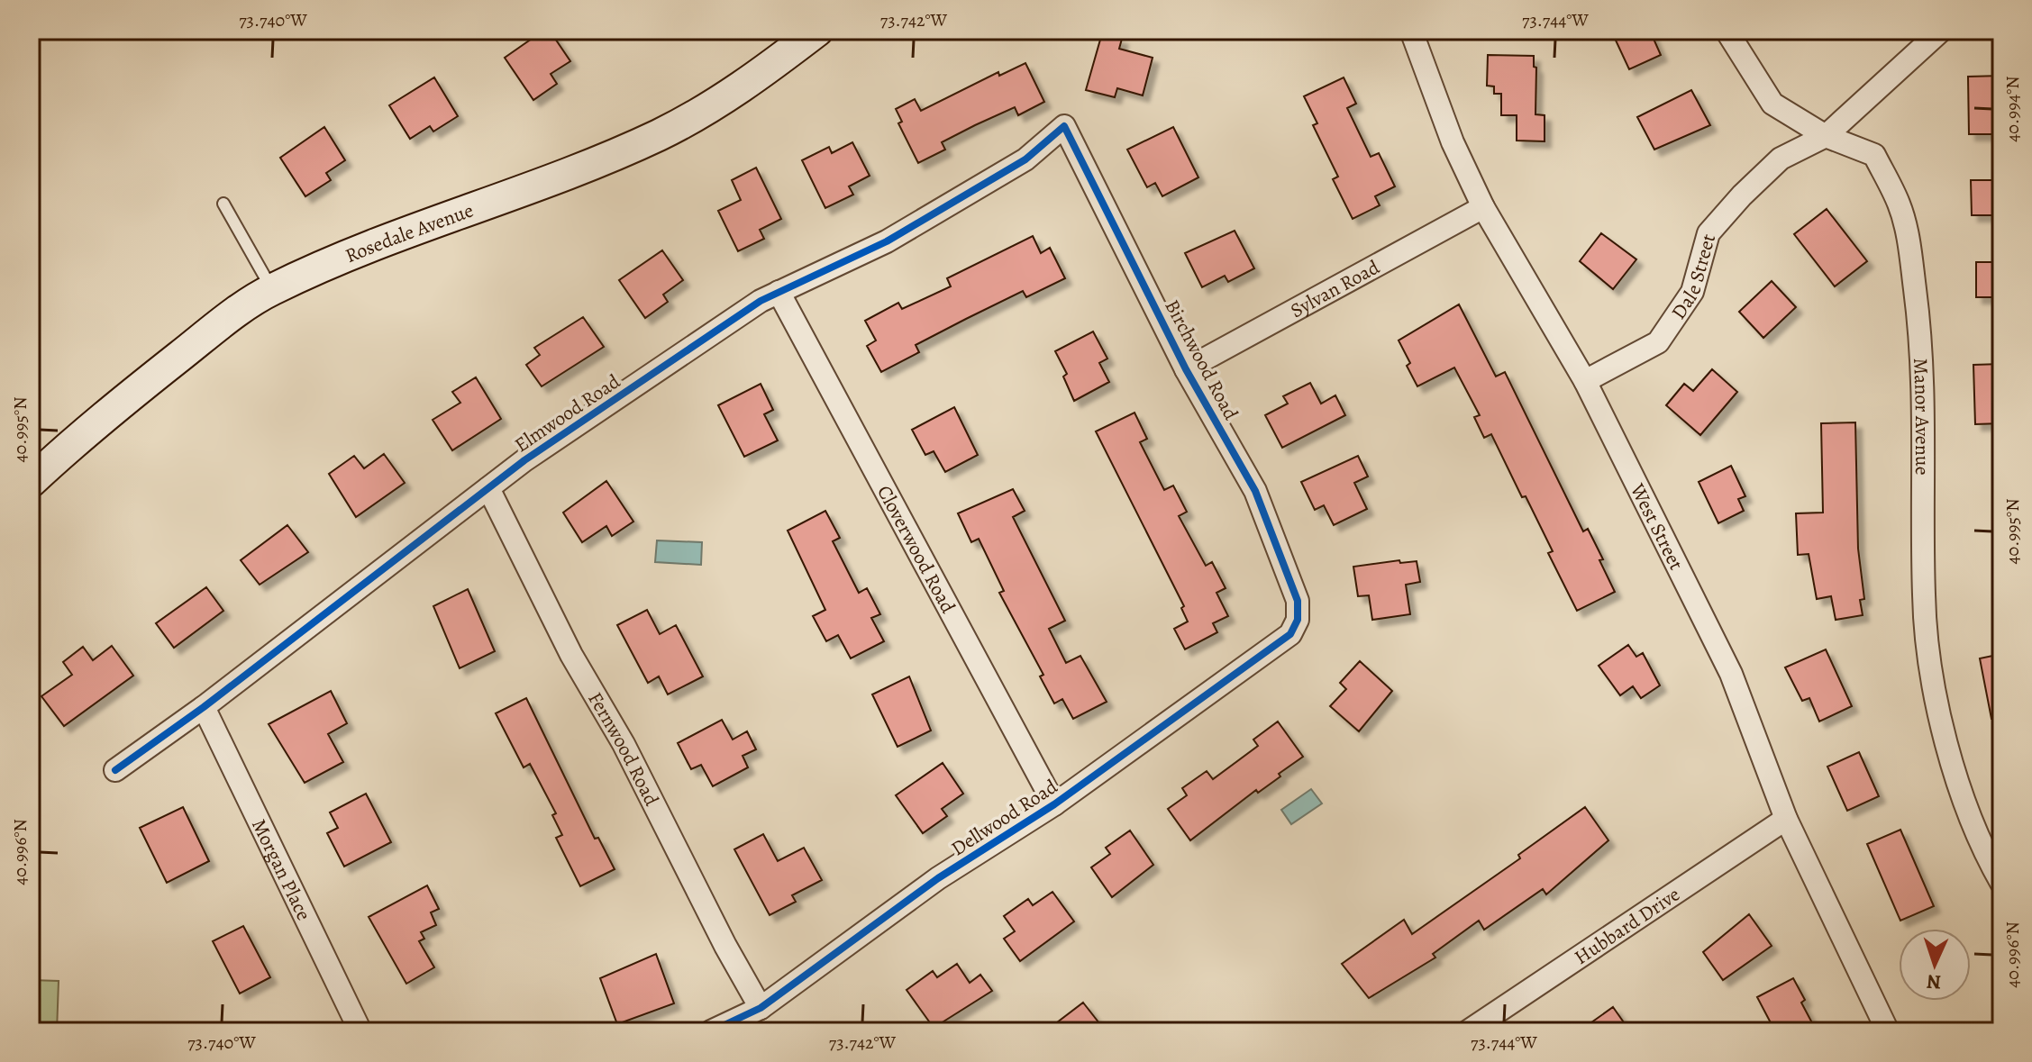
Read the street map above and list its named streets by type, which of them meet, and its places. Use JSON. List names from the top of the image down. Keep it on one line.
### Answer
{"streets":{"street":["Rosedale Avenue","Dale Street","Sylvan Road","Birchwood Road","Elmwood Road","Manor Avenue","West Street","Cloverwood Road","Fernwood Road","Dellwood Road","Morgan Place","Hubbard Drive"]},"crossings":[["Dale Street","Manor Avenue"],["Dale Street","West Street"],["Sylvan Road","Birchwood Road"],["Sylvan Road","West Street"],["Birchwood Road","Elmwood Road"],["Birchwood Road","Dellwood Road"],["Elmwood Road","Cloverwood Road"],["Elmwood Road","Fernwood Road"],["Elmwood Road","Morgan Place"],["West Street","Hubbard Drive"],["Cloverwood Road","Dellwood Road"],["Fernwood Road","Dellwood Road"]],"north":"bottom","coordinates":["73.740°W","73.742°W","73.744°W","40.994°N","40.995°N","40.996°N"]}
